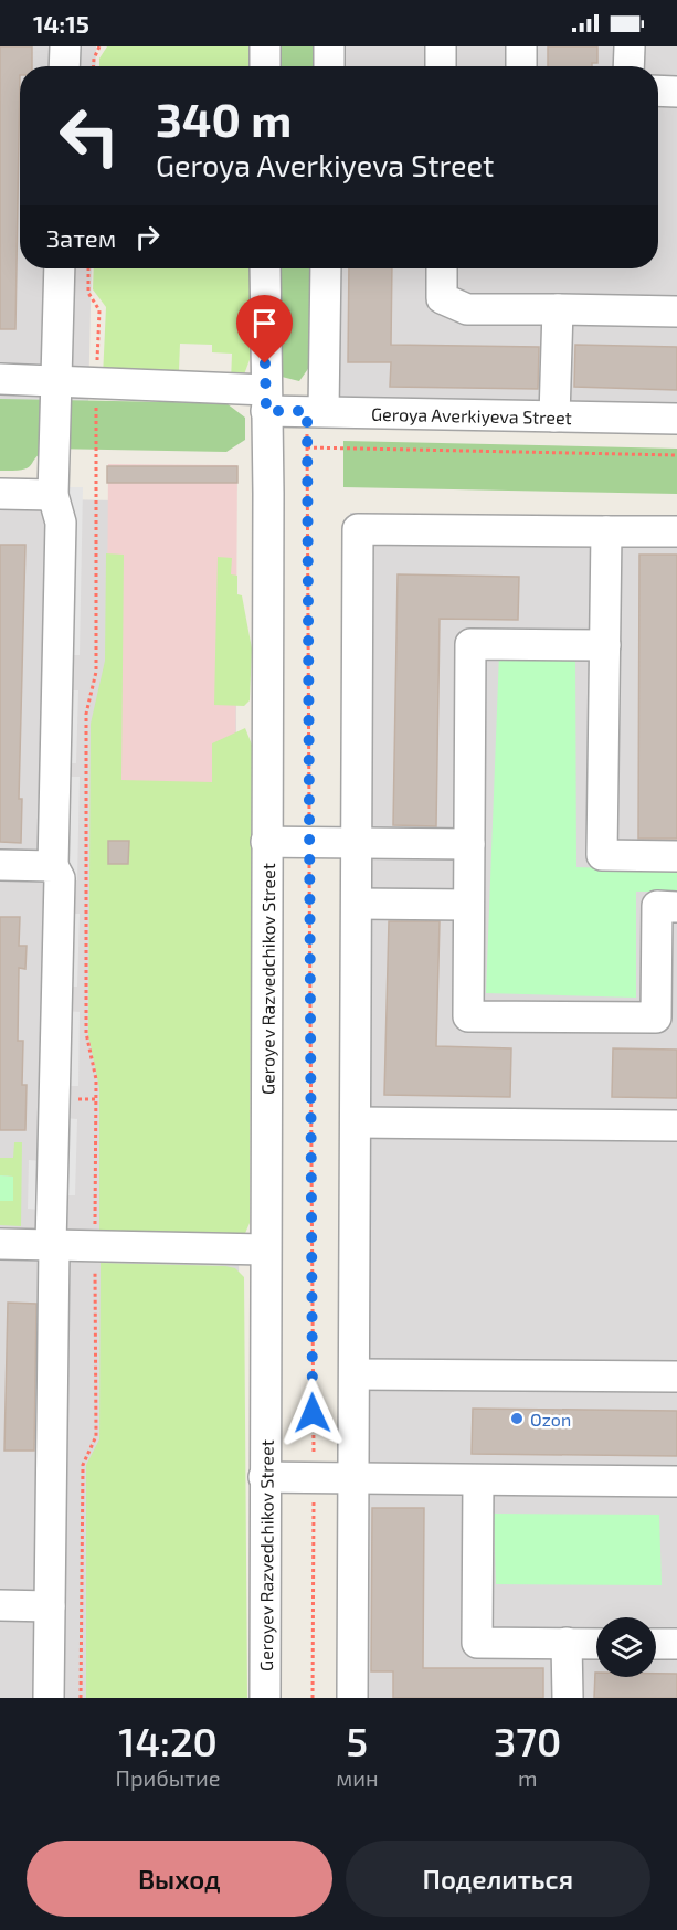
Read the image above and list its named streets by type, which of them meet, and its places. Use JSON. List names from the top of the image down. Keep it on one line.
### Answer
{"streets":{"street":["Geroya Averkiyeva Street","Geroyev Razvedchikov Street"]},"crossings":[["Geroya Averkiyeva Street","Geroyev Razvedchikov Street"]],"places":["Ozon"],"page":{"status":"14:15","turn":["340 m","Geroya Averkiyeva Street"],"then":"Затем","eta":["14:20","Прибытие","5","мин","370","m"],"buttons":["Выход","Поделиться"]}}
